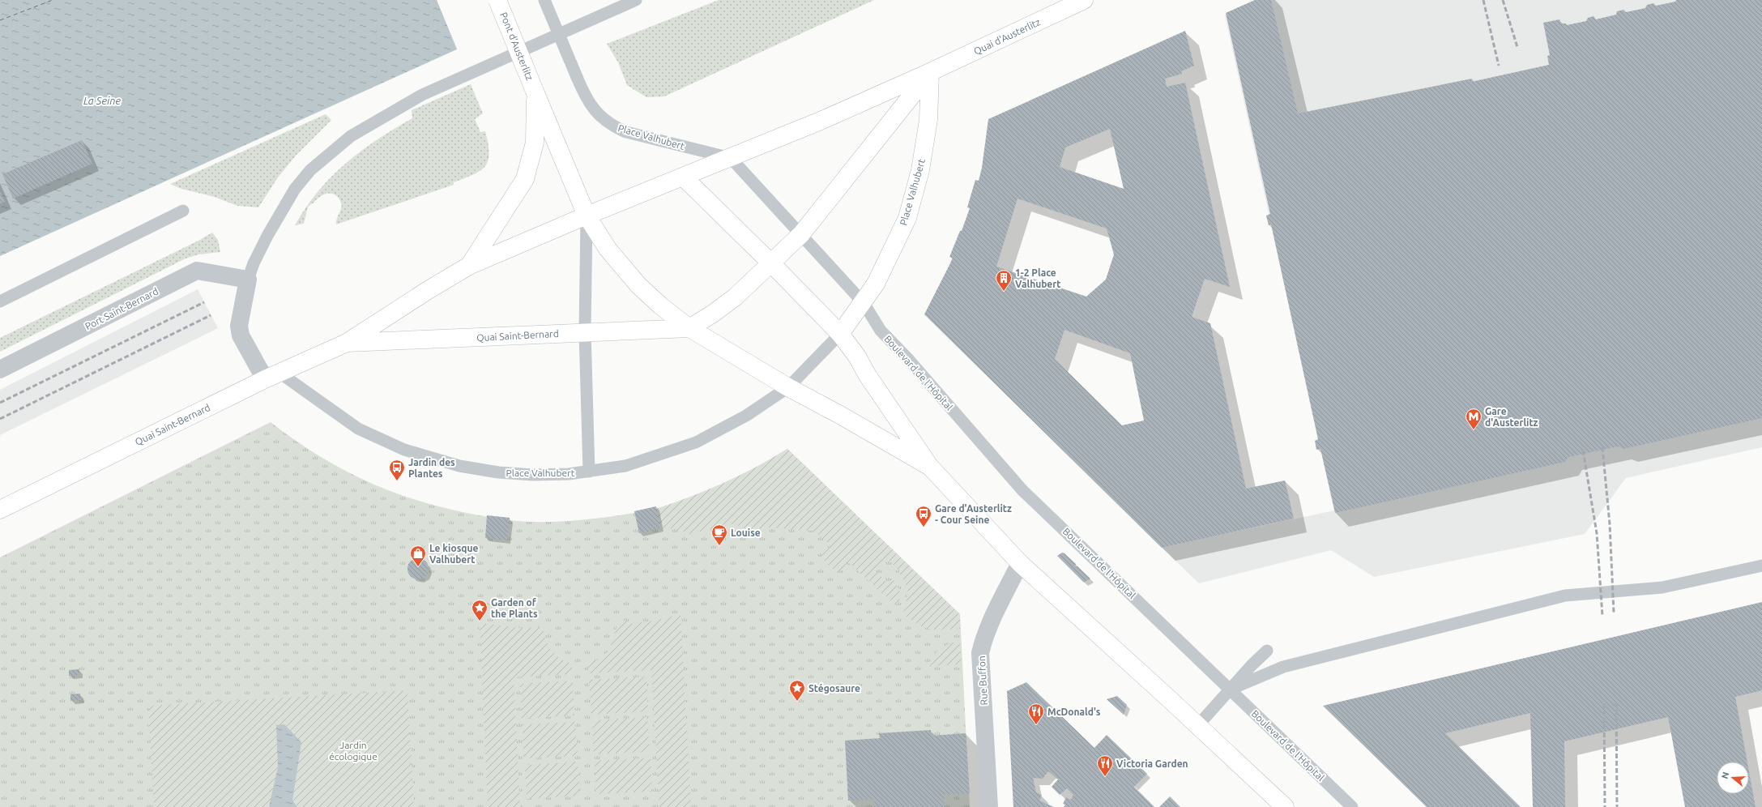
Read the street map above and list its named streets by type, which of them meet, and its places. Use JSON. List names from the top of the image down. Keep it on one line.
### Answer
{"streets":{"main road":["Quai d'Austerlitz","Pont d'Austerlitz","Place Valhubert","Quai Saint-Bernard"],"street":["Port Saint-Bernard","Rue Buffon"],"lane":["Boulevard de l'Hôpital"]},"crossings":[["Quai d'Austerlitz","Place Valhubert"],["Place Valhubert","Quai Saint-Bernard"],["Place Valhubert","Boulevard de l'Hôpital"]],"water":["La Seine"],"parks":["Jardin écologique"],"places":{"building":["1-2 Place Valhubert"],"metro station":["Gare d'Austerlitz"],"bus stop":["Jardin des Plantes","Gare d'Austerlitz - Cour Seine"],"cafe":["Louise"],"shop":["Le kiosque Valhubert"],"place":["Garden of the Plants","Stégosaure"],"restaurant":["McDonald's","Victoria Garden"]},"north":"left"}
